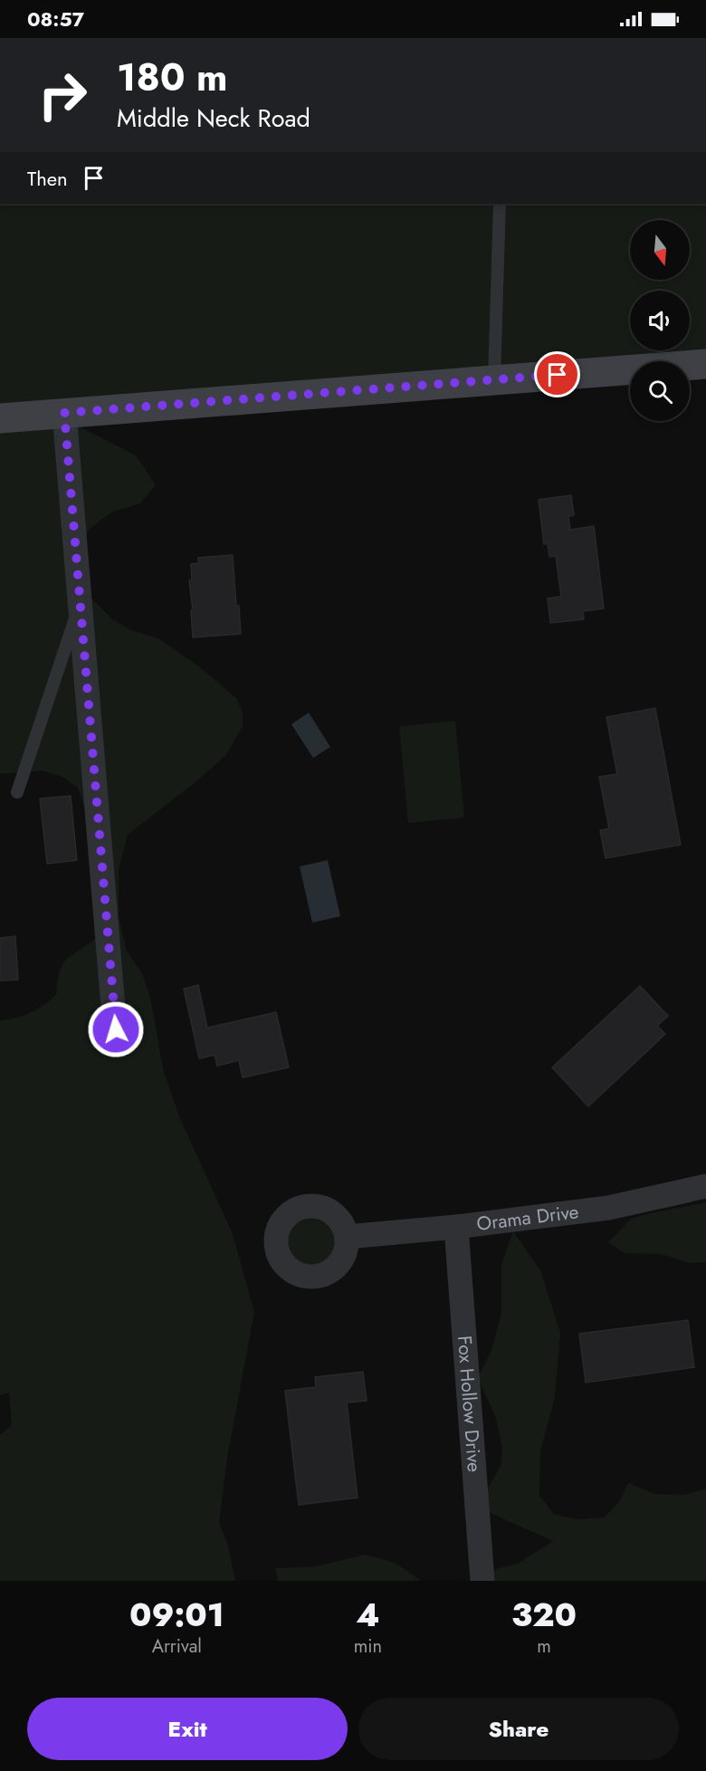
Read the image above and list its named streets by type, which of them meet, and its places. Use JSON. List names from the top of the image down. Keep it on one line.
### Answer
{"streets":{"street":["Orama Drive","Fox Hollow Drive"]},"crossings":[["Orama Drive","Fox Hollow Drive"]],"north":"bottom","page":{"status":"08:57","turn":["180 m","Middle Neck Road"],"then":"Then","eta":["09:01","Arrival","4","min","320","m"],"buttons":["Exit","Share"]}}
